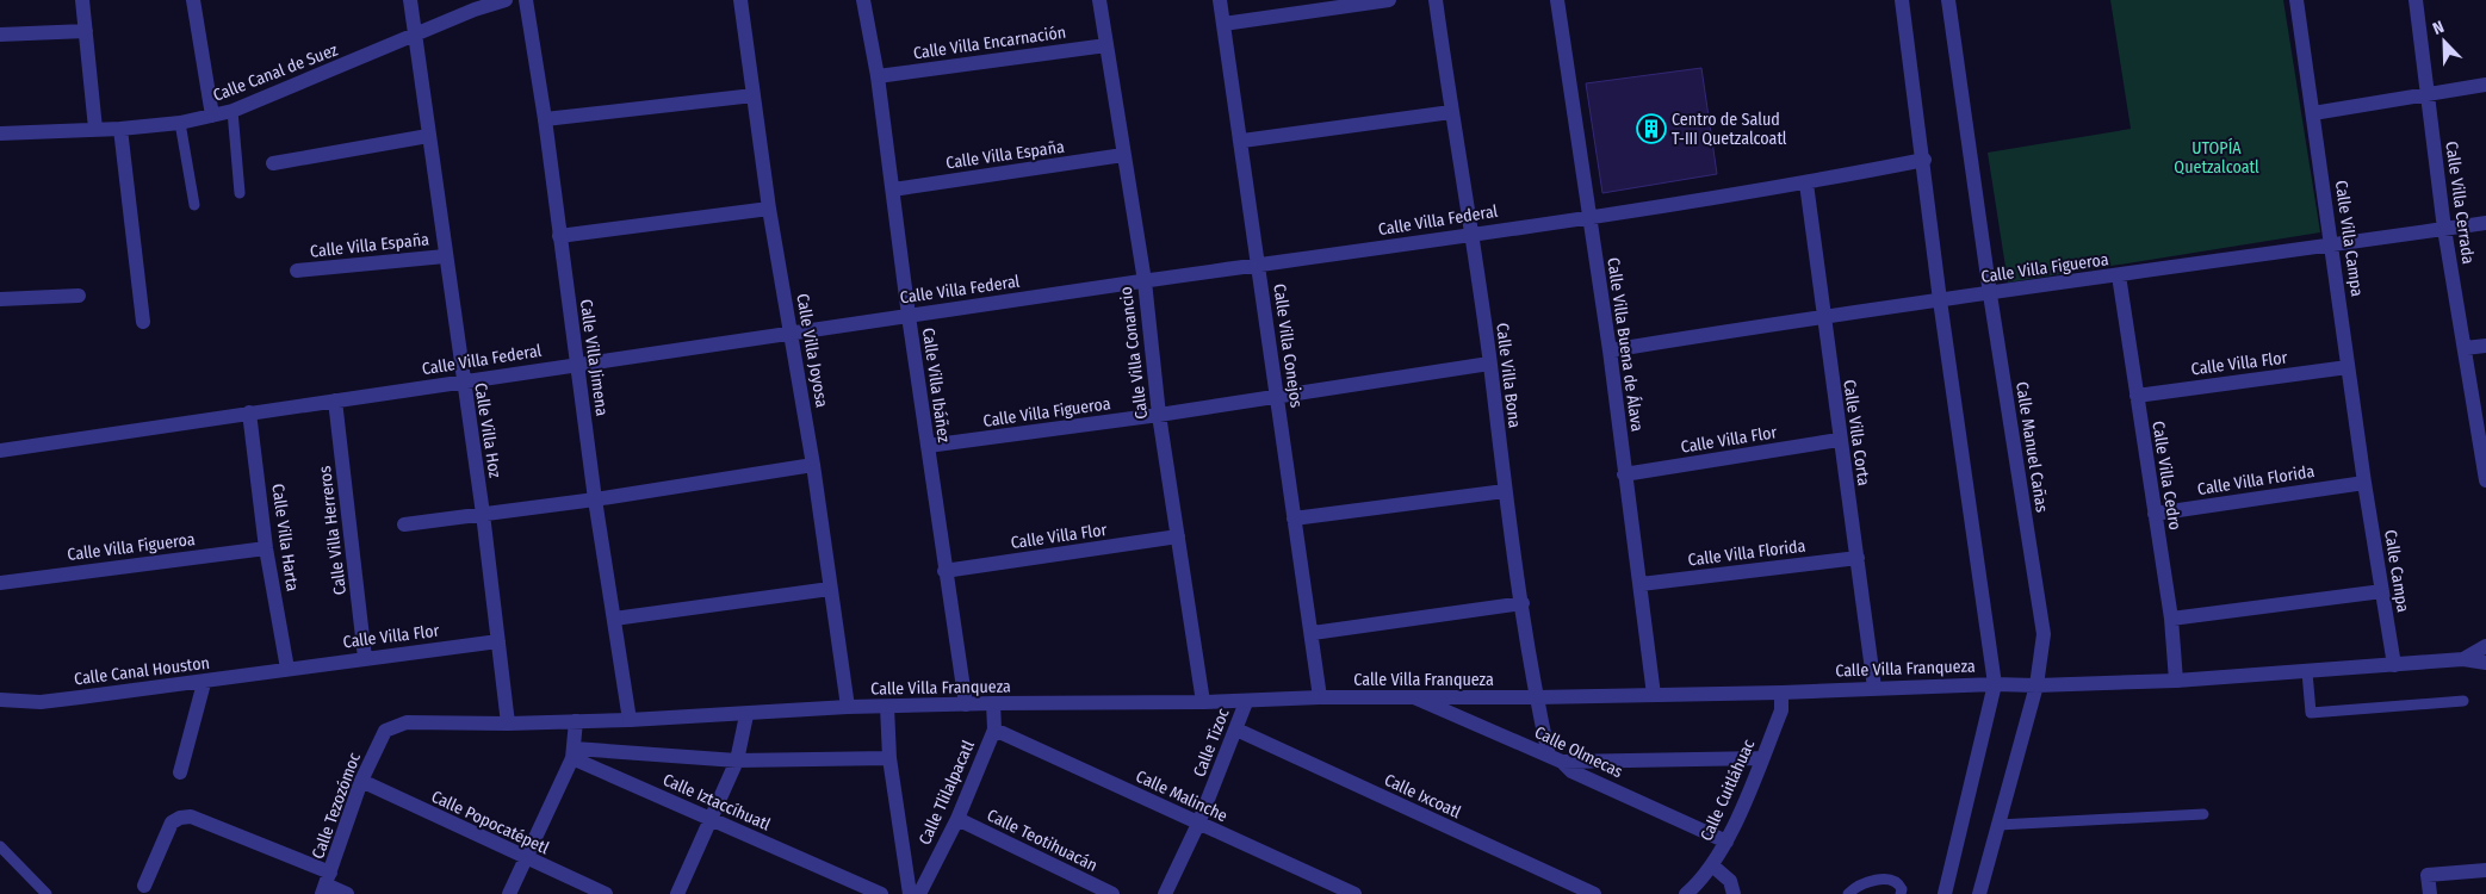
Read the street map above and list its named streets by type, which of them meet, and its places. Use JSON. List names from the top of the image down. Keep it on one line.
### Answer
{"streets":{"street":["Calle Villa Encarnación","Calle Canal de Suez","Calle Villa España","Calle Villa Cerrada","Calle Villa Federal","Calle Villa Campa","Calle Villa Figueroa","Calle Villa Buena de Álava","Calle Villa Conejos","Calle Villa Joyosa","Calle Villa Conancio","Calle Villa Jimena","Calle Villa Flor","Calle Villa Bona","Calle Villa Ibáñez","Calle Villa Hoz","Calle Villa Corta","Calle Manuel Cañas","Calle Villa Cedro","Calle Villa Florida","Calle Villa Herreros","Calle Villa Harta","Calle Campa","Calle Villa Franqueza","Calle Canal Houston","Calle Tizoc","Calle Olmecas","Calle Cuitláhuac","Calle Tlilalpacatl","Calle Malinche","Calle Ixcoatl","Calle Iztaccíhuatl","Calle Tezozómoc","Calle Popocatépetl","Calle Teotihuacán"]},"crossings":[["Calle Villa Encarnación","Calle Villa Conancio"],["Calle Villa Encarnación","Calle Villa Ibáñez"],["Calle Canal de Suez","Calle Villa Hoz"],["Calle Villa España","Calle Villa Conancio"],["Calle Villa España","Calle Villa Ibáñez"],["Calle Villa España","Calle Villa Hoz"],["Calle Villa Cerrada","Calle Villa Figueroa"],["Calle Villa Federal","Calle Villa Buena de Álava"],["Calle Villa Federal","Calle Villa Conejos"],["Calle Villa Federal","Calle Villa Joyosa"],["Calle Villa Federal","Calle Villa Conancio"],["Calle Villa Federal","Calle Villa Jimena"],["Calle Villa Federal","Calle Villa Bona"],["Calle Villa Federal","Calle Villa Ibáñez"],["Calle Villa Federal","Calle Villa Hoz"],["Calle Villa Federal","Calle Villa Corta"],["Calle Villa Federal","Calle Villa Herreros"],["Calle Villa Federal","Calle Villa Harta"],["Calle Villa Campa","Calle Villa Figueroa"],["Calle Villa Campa","Calle Villa Flor"],["Calle Villa Campa","Calle Villa Florida"],["Calle Villa Campa","Calle Campa"],["Calle Villa Figueroa","Calle Villa Buena de Álava"],["Calle Villa Figueroa","Calle Villa Conejos"],["Calle Villa Figueroa","Calle Villa Conancio"],["Calle Villa Figueroa","Calle Villa Bona"],["Calle Villa Figueroa","Calle Villa Ibáñez"],["Calle Villa Figueroa","Calle Villa Corta"],["Calle Villa Figueroa","Calle Manuel Cañas"],["Calle Villa Figueroa","Calle Villa Cedro"],["Calle Villa Figueroa","Calle Villa Harta"],["Calle Villa Buena de Álava","Calle Villa Flor"],["Calle Villa Buena de Álava","Calle Villa Florida"],["Calle Villa Buena de Álava","Calle Villa Franqueza"],["Calle Villa Conejos","Calle Villa Franqueza"],["Calle Villa Joyosa","Calle Villa Franqueza"],["Calle Villa Conancio","Calle Villa Flor"],["Calle Villa Conancio","Calle Villa Franqueza"],["Calle Villa Jimena","Calle Villa Franqueza"],["Calle Villa Flor","Calle Villa Ibáñez"],["Calle Villa Flor","Calle Villa Hoz"],["Calle Villa Flor","Calle Villa Corta"],["Calle Villa Flor","Calle Villa Cedro"],["Calle Villa Flor","Calle Villa Herreros"],["Calle Villa Flor","Calle Villa Harta"],["Calle Villa Flor","Calle Canal Houston"],["Calle Villa Bona","Calle Villa Franqueza"],["Calle Villa Bona","Calle Olmecas"],["Calle Villa Ibáñez","Calle Villa Franqueza"],["Calle Villa Hoz","Calle Villa Franqueza"],["Calle Villa Corta","Calle Villa Florida"],["Calle Villa Corta","Calle Villa Franqueza"],["Calle Manuel Cañas","Calle Villa Franqueza"],["Calle Villa Cedro","Calle Villa Florida"],["Calle Villa Cedro","Calle Villa Franqueza"],["Calle Villa Florida","Calle Campa"],["Calle Villa Harta","Calle Canal Houston"],["Calle Campa","Calle Villa Franqueza"],["Calle Villa Franqueza","Calle Tizoc"],["Calle Villa Franqueza","Calle Olmecas"],["Calle Villa Franqueza","Calle Cuitláhuac"],["Calle Villa Franqueza","Calle Tlilalpacatl"],["Calle Villa Franqueza","Calle Tezozómoc"],["Calle Tizoc","Calle Malinche"],["Calle Tizoc","Calle Ixcoatl"],["Calle Olmecas","Calle Cuitláhuac"],["Calle Tlilalpacatl","Calle Malinche"],["Calle Tlilalpacatl","Calle Teotihuacán"],["Calle Tezozómoc","Calle Popocatépetl"]],"parks":["UTOPÍA Quetzalcoatl"],"places":{"building":["Centro de Salud T-III Quetzalcoatl"]},"north":"top left"}
